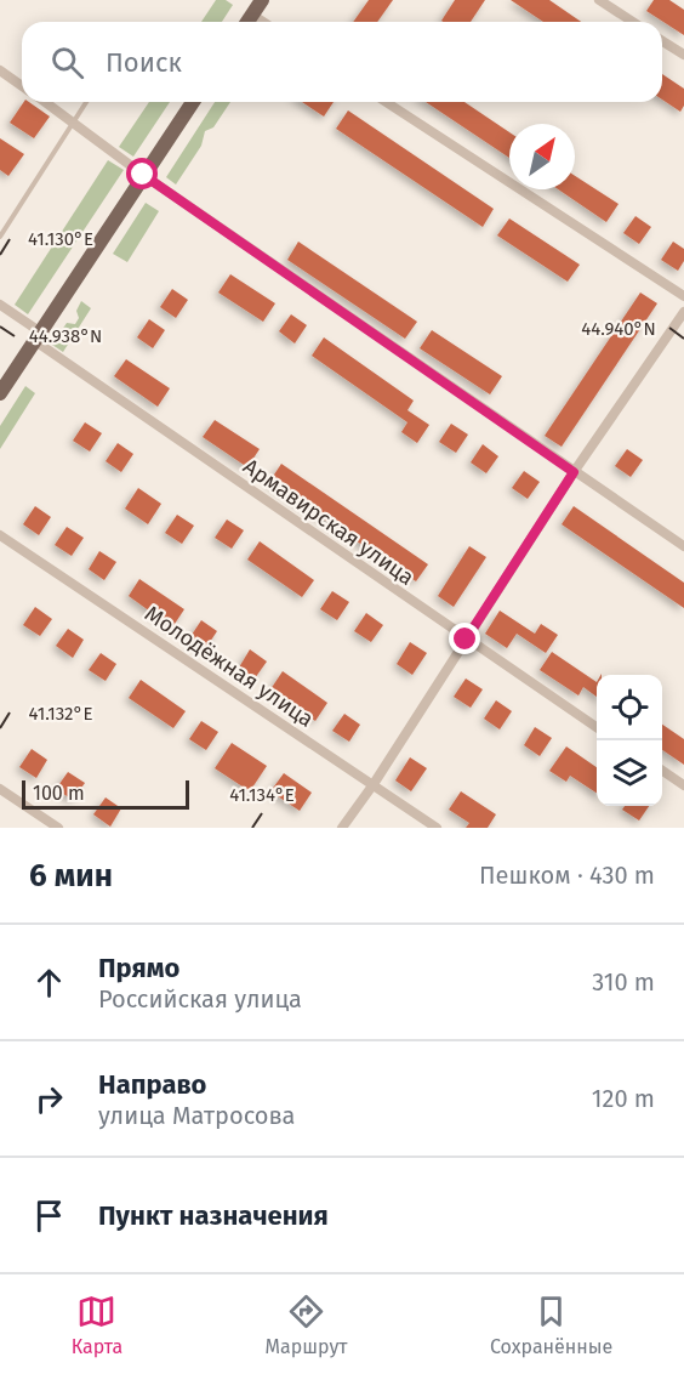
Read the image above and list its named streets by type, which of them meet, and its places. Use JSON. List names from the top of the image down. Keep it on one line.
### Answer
{"streets":{"street":["Армавирская улица","Молодёжная улица"]},"scale_bar":"100 m","north":"top right","page":{"search":"Поиск","scale":"100 m","heading":["6 мин","Пешком · 430 m"],"list":[["Прямо","Российская улица","310 m"],["Направо","улица Матросова","120 m"],"Пункт назначения"],"nav":["Карта","Маршрут","Сохранённые"]},"coordinates":["41.130°E","44.940°N","44.938°N","41.132°E","41.134°E"]}
